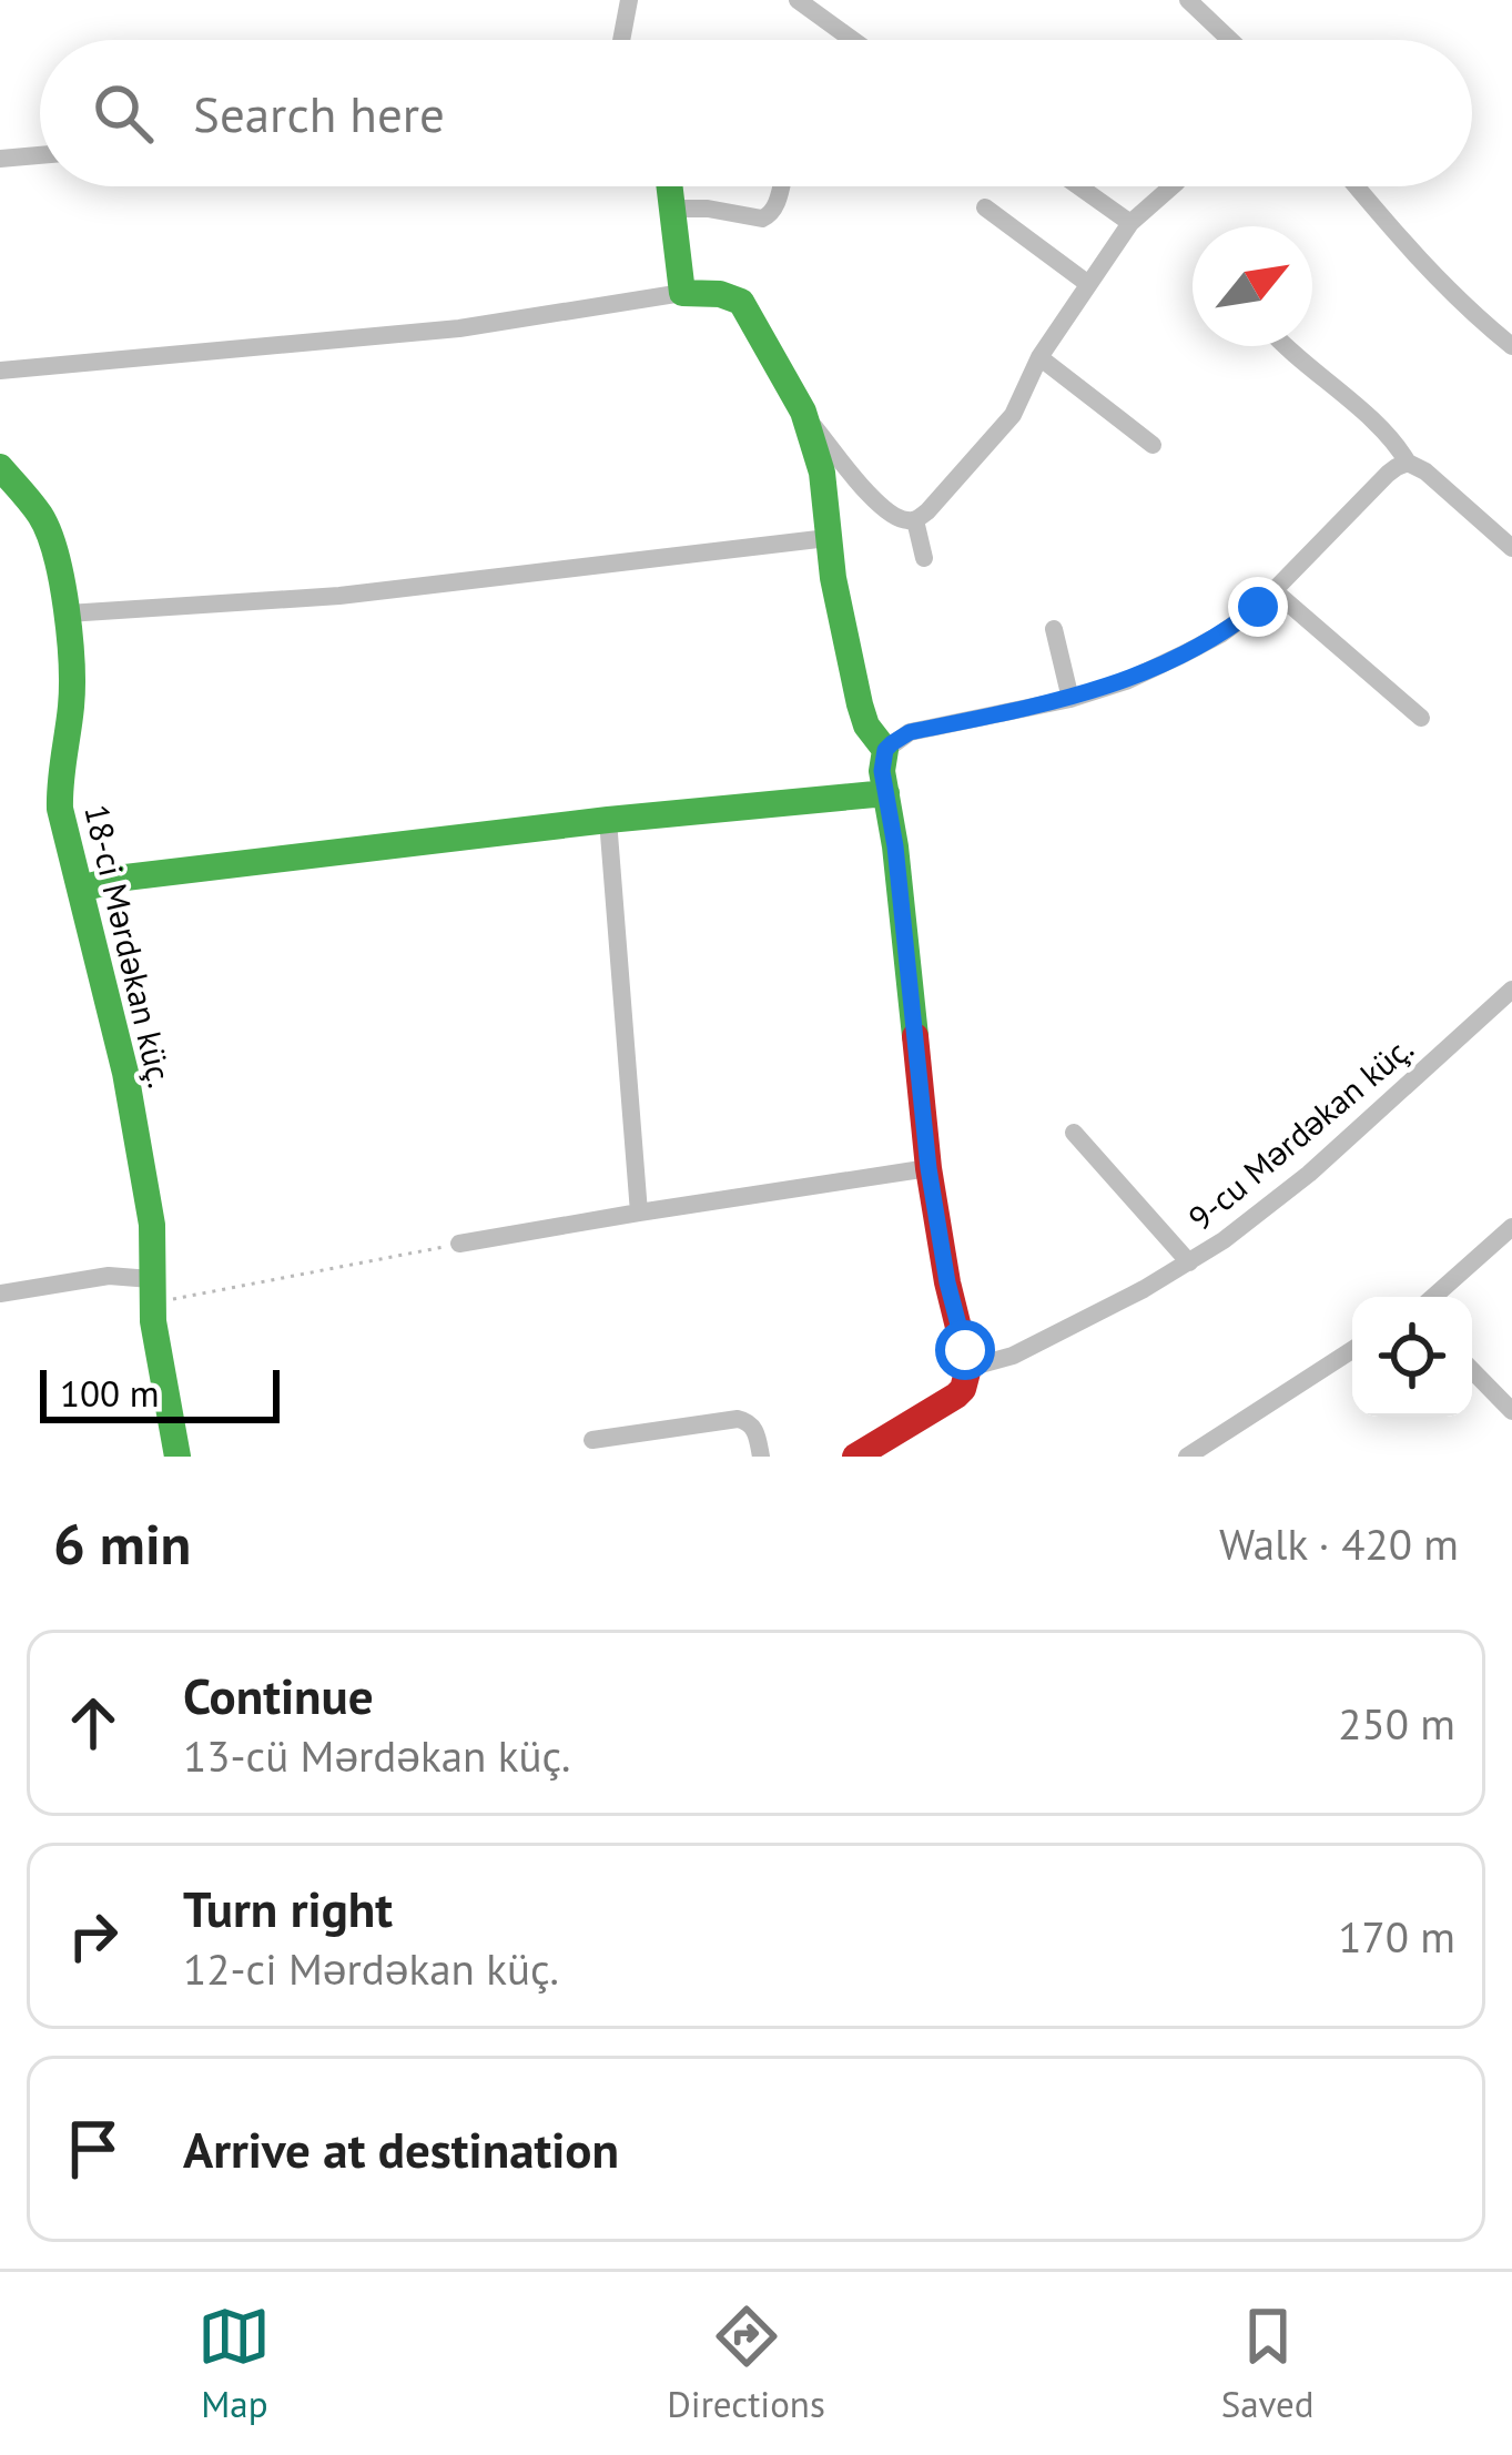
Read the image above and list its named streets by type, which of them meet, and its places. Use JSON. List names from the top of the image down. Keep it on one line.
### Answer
{"streets":{"street":["18-ci Mərdəkan küç.","9-cu Mərdəkan küç."]},"scale_bar":"100 m","north":"top right","page":{"search":"Search here","scale":"100 m","heading":["6 min","Walk · 420 m"],"list":[["Continue","13-cü Mərdəkan küç.","250 m"],["Turn right","12-ci Mərdəkan küç.","170 m"],"Arrive at destination"],"nav":["Map","Directions","Saved"]}}
